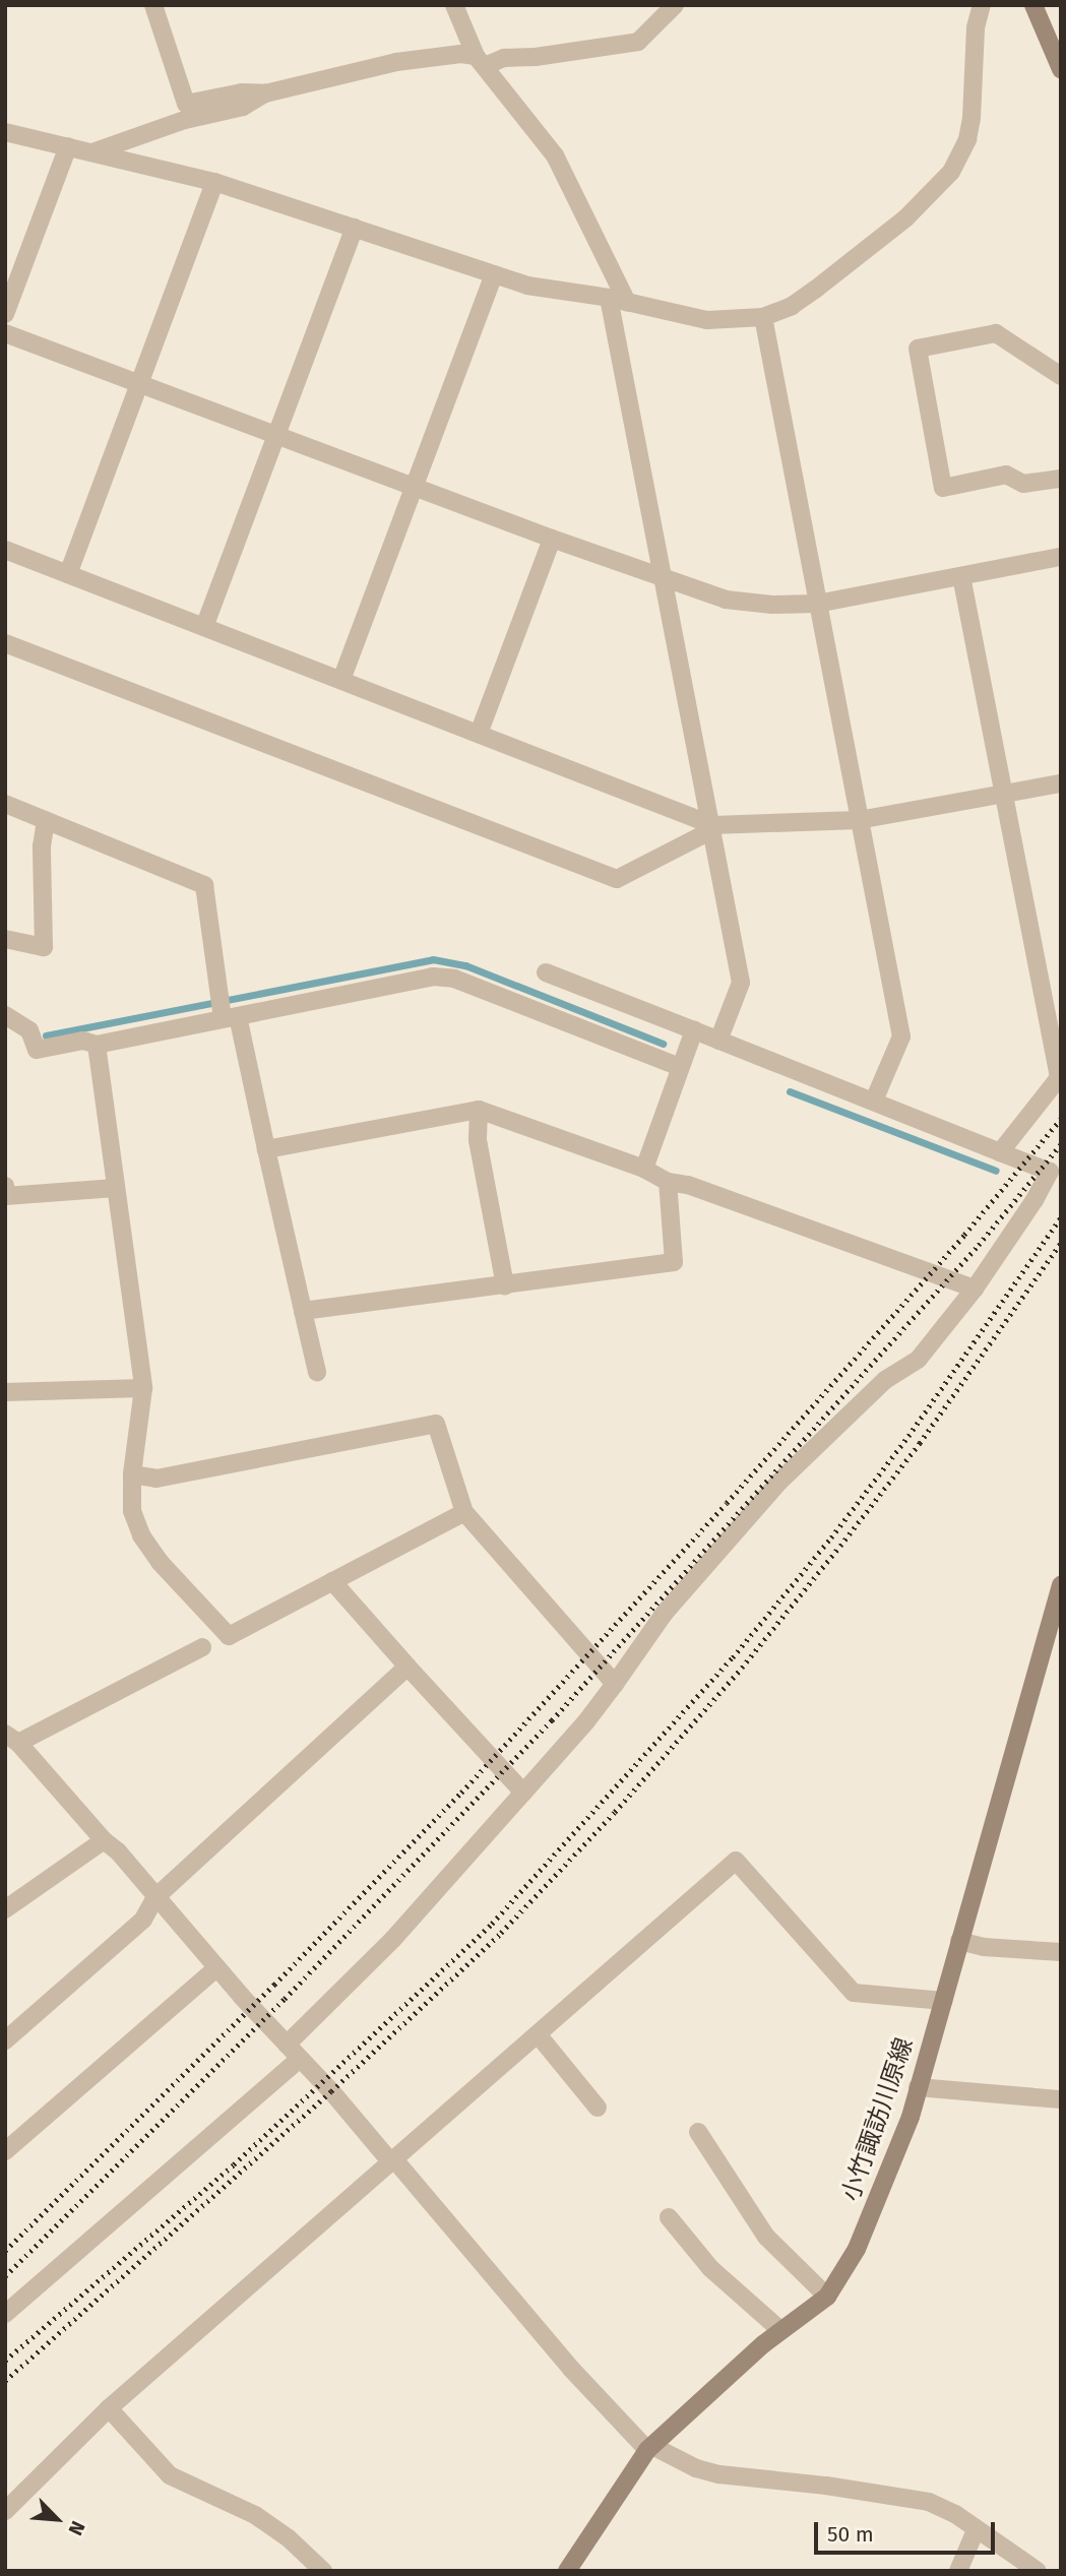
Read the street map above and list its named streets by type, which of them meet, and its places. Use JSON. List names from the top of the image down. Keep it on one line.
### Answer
{"streets":{"main road":["小竹諏訪川原線"]},"scale_bar":"50 m","north":"bottom right"}
